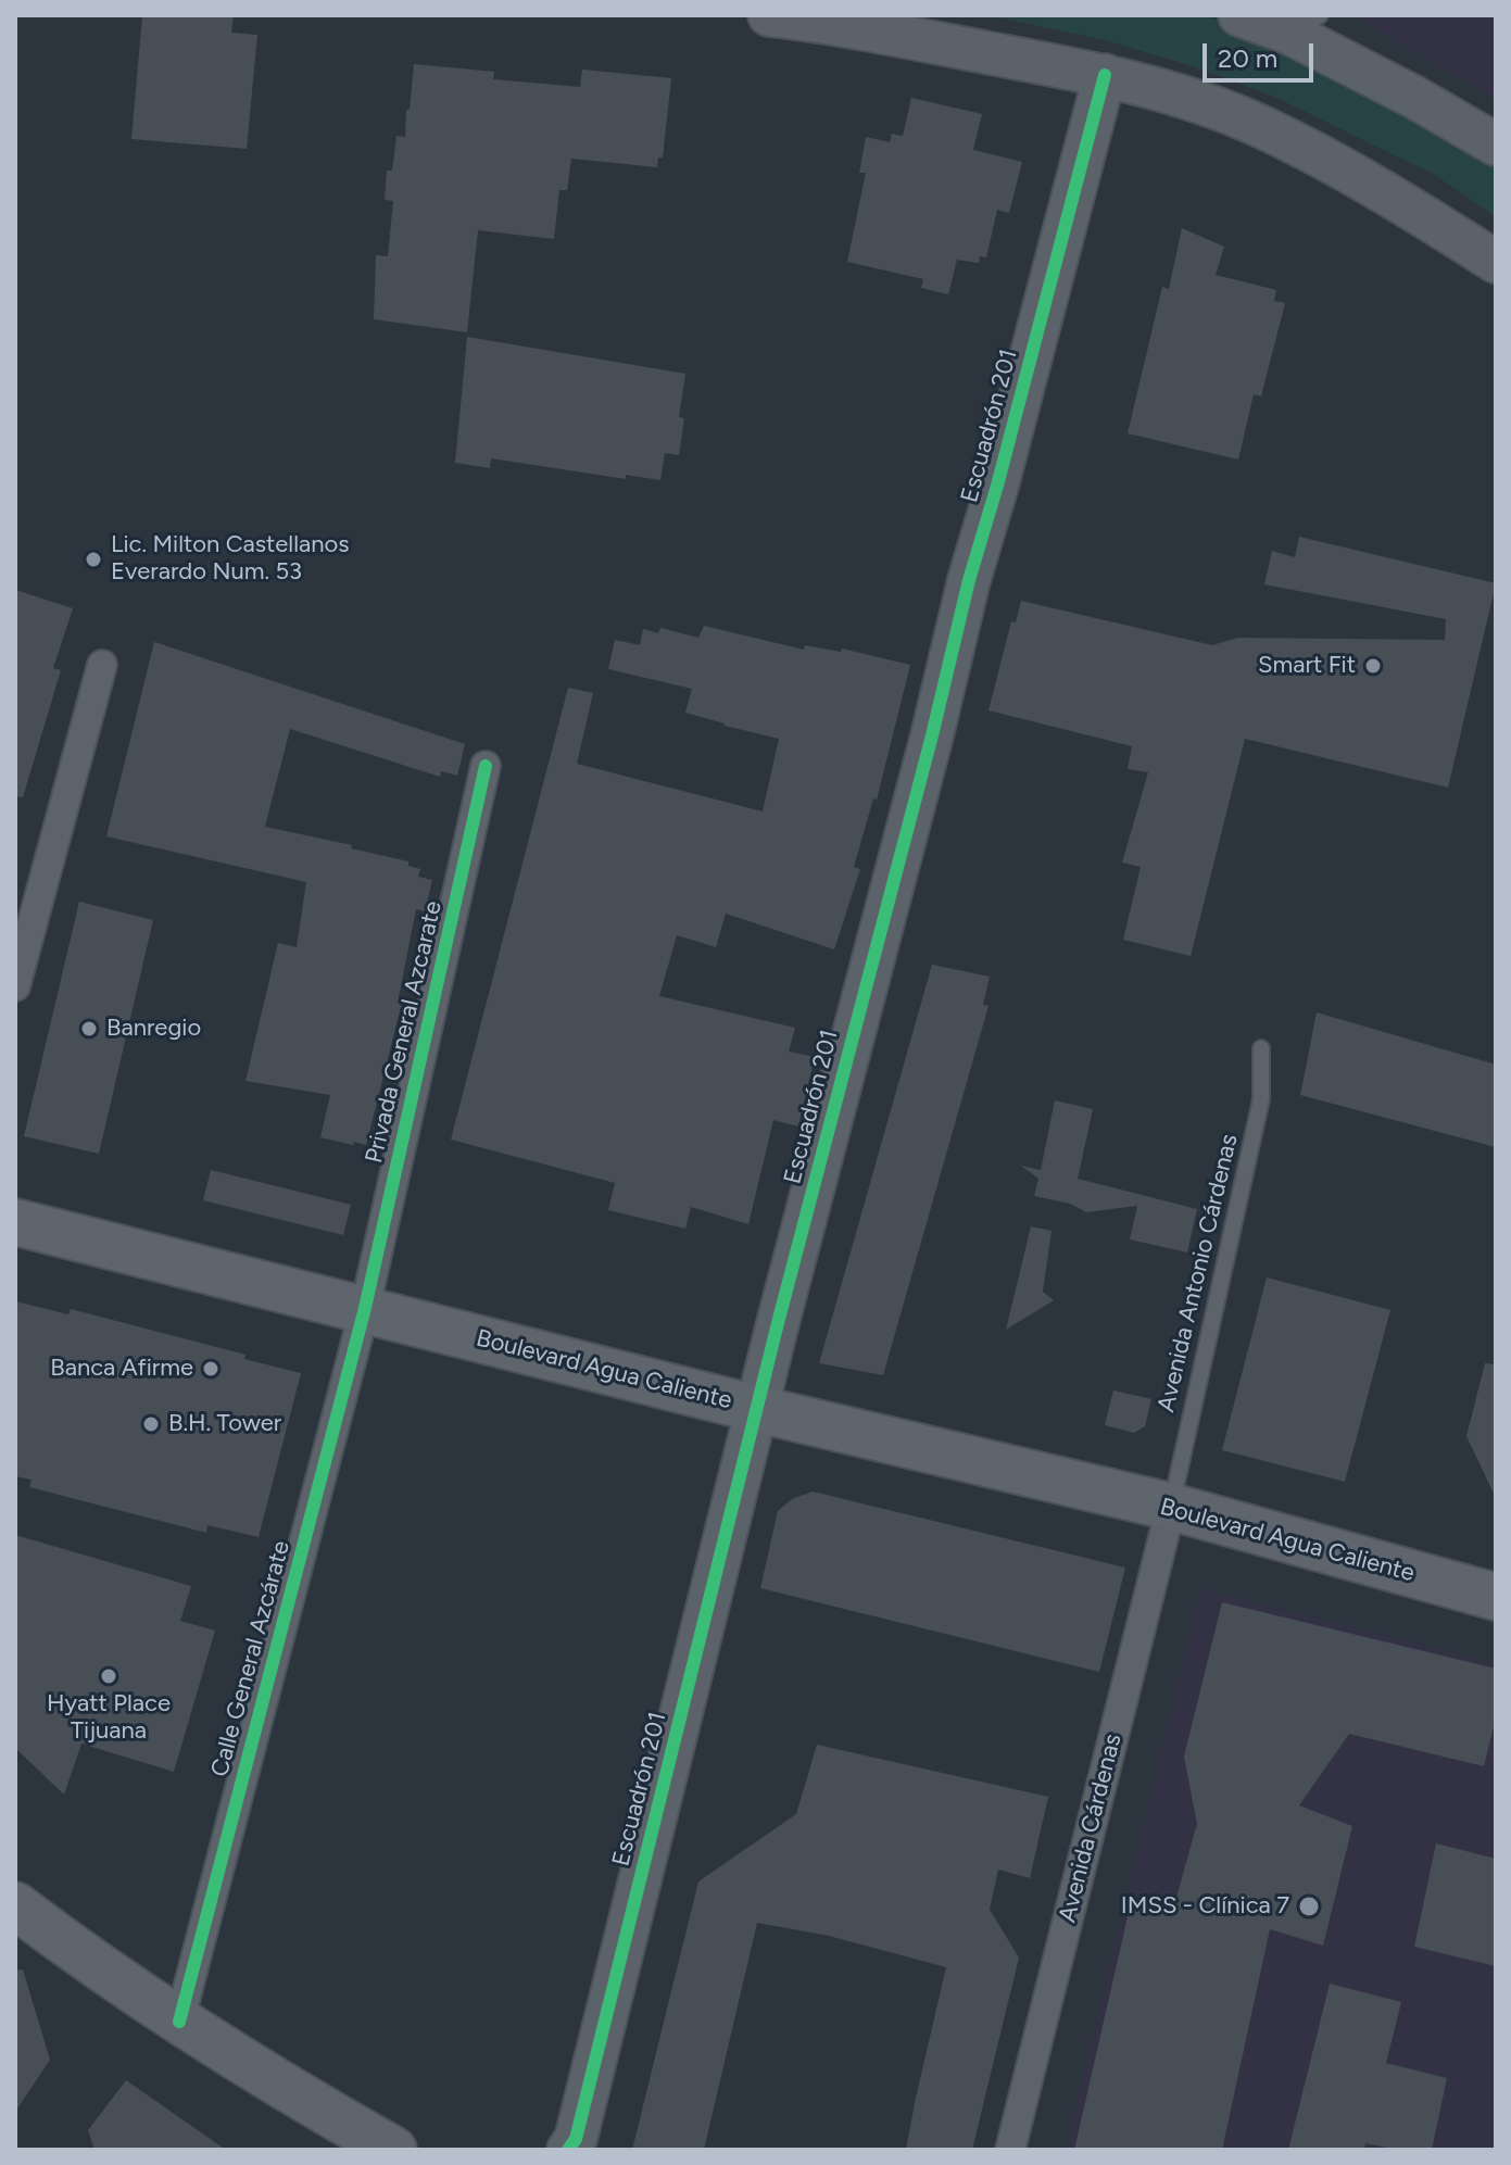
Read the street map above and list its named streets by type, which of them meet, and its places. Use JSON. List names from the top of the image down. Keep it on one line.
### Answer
{"streets":{"main road":["Boulevard Agua Caliente"],"street":["Escuadrón 201","Privada General Azcarate","Calle General Azcárate","Avenida Cárdenas"],"lane":["Avenida Antonio Cárdenas"]},"crossings":[["Escuadrón 201","Boulevard Agua Caliente"],["Privada General Azcarate","Boulevard Agua Caliente"],["Privada General Azcarate","Calle General Azcárate"],["Avenida Antonio Cárdenas","Boulevard Agua Caliente"],["Avenida Antonio Cárdenas","Avenida Cárdenas"],["Boulevard Agua Caliente","Calle General Azcárate"],["Boulevard Agua Caliente","Avenida Cárdenas"]],"places":["Lic. Milton Castellanos Everardo Num. 53","Smart Fit","Banregio","Banca Afirme","B.H. Tower","Hyatt Place Tijuana","IMSS - Clínica 7"],"scale_bar":"20 m"}
